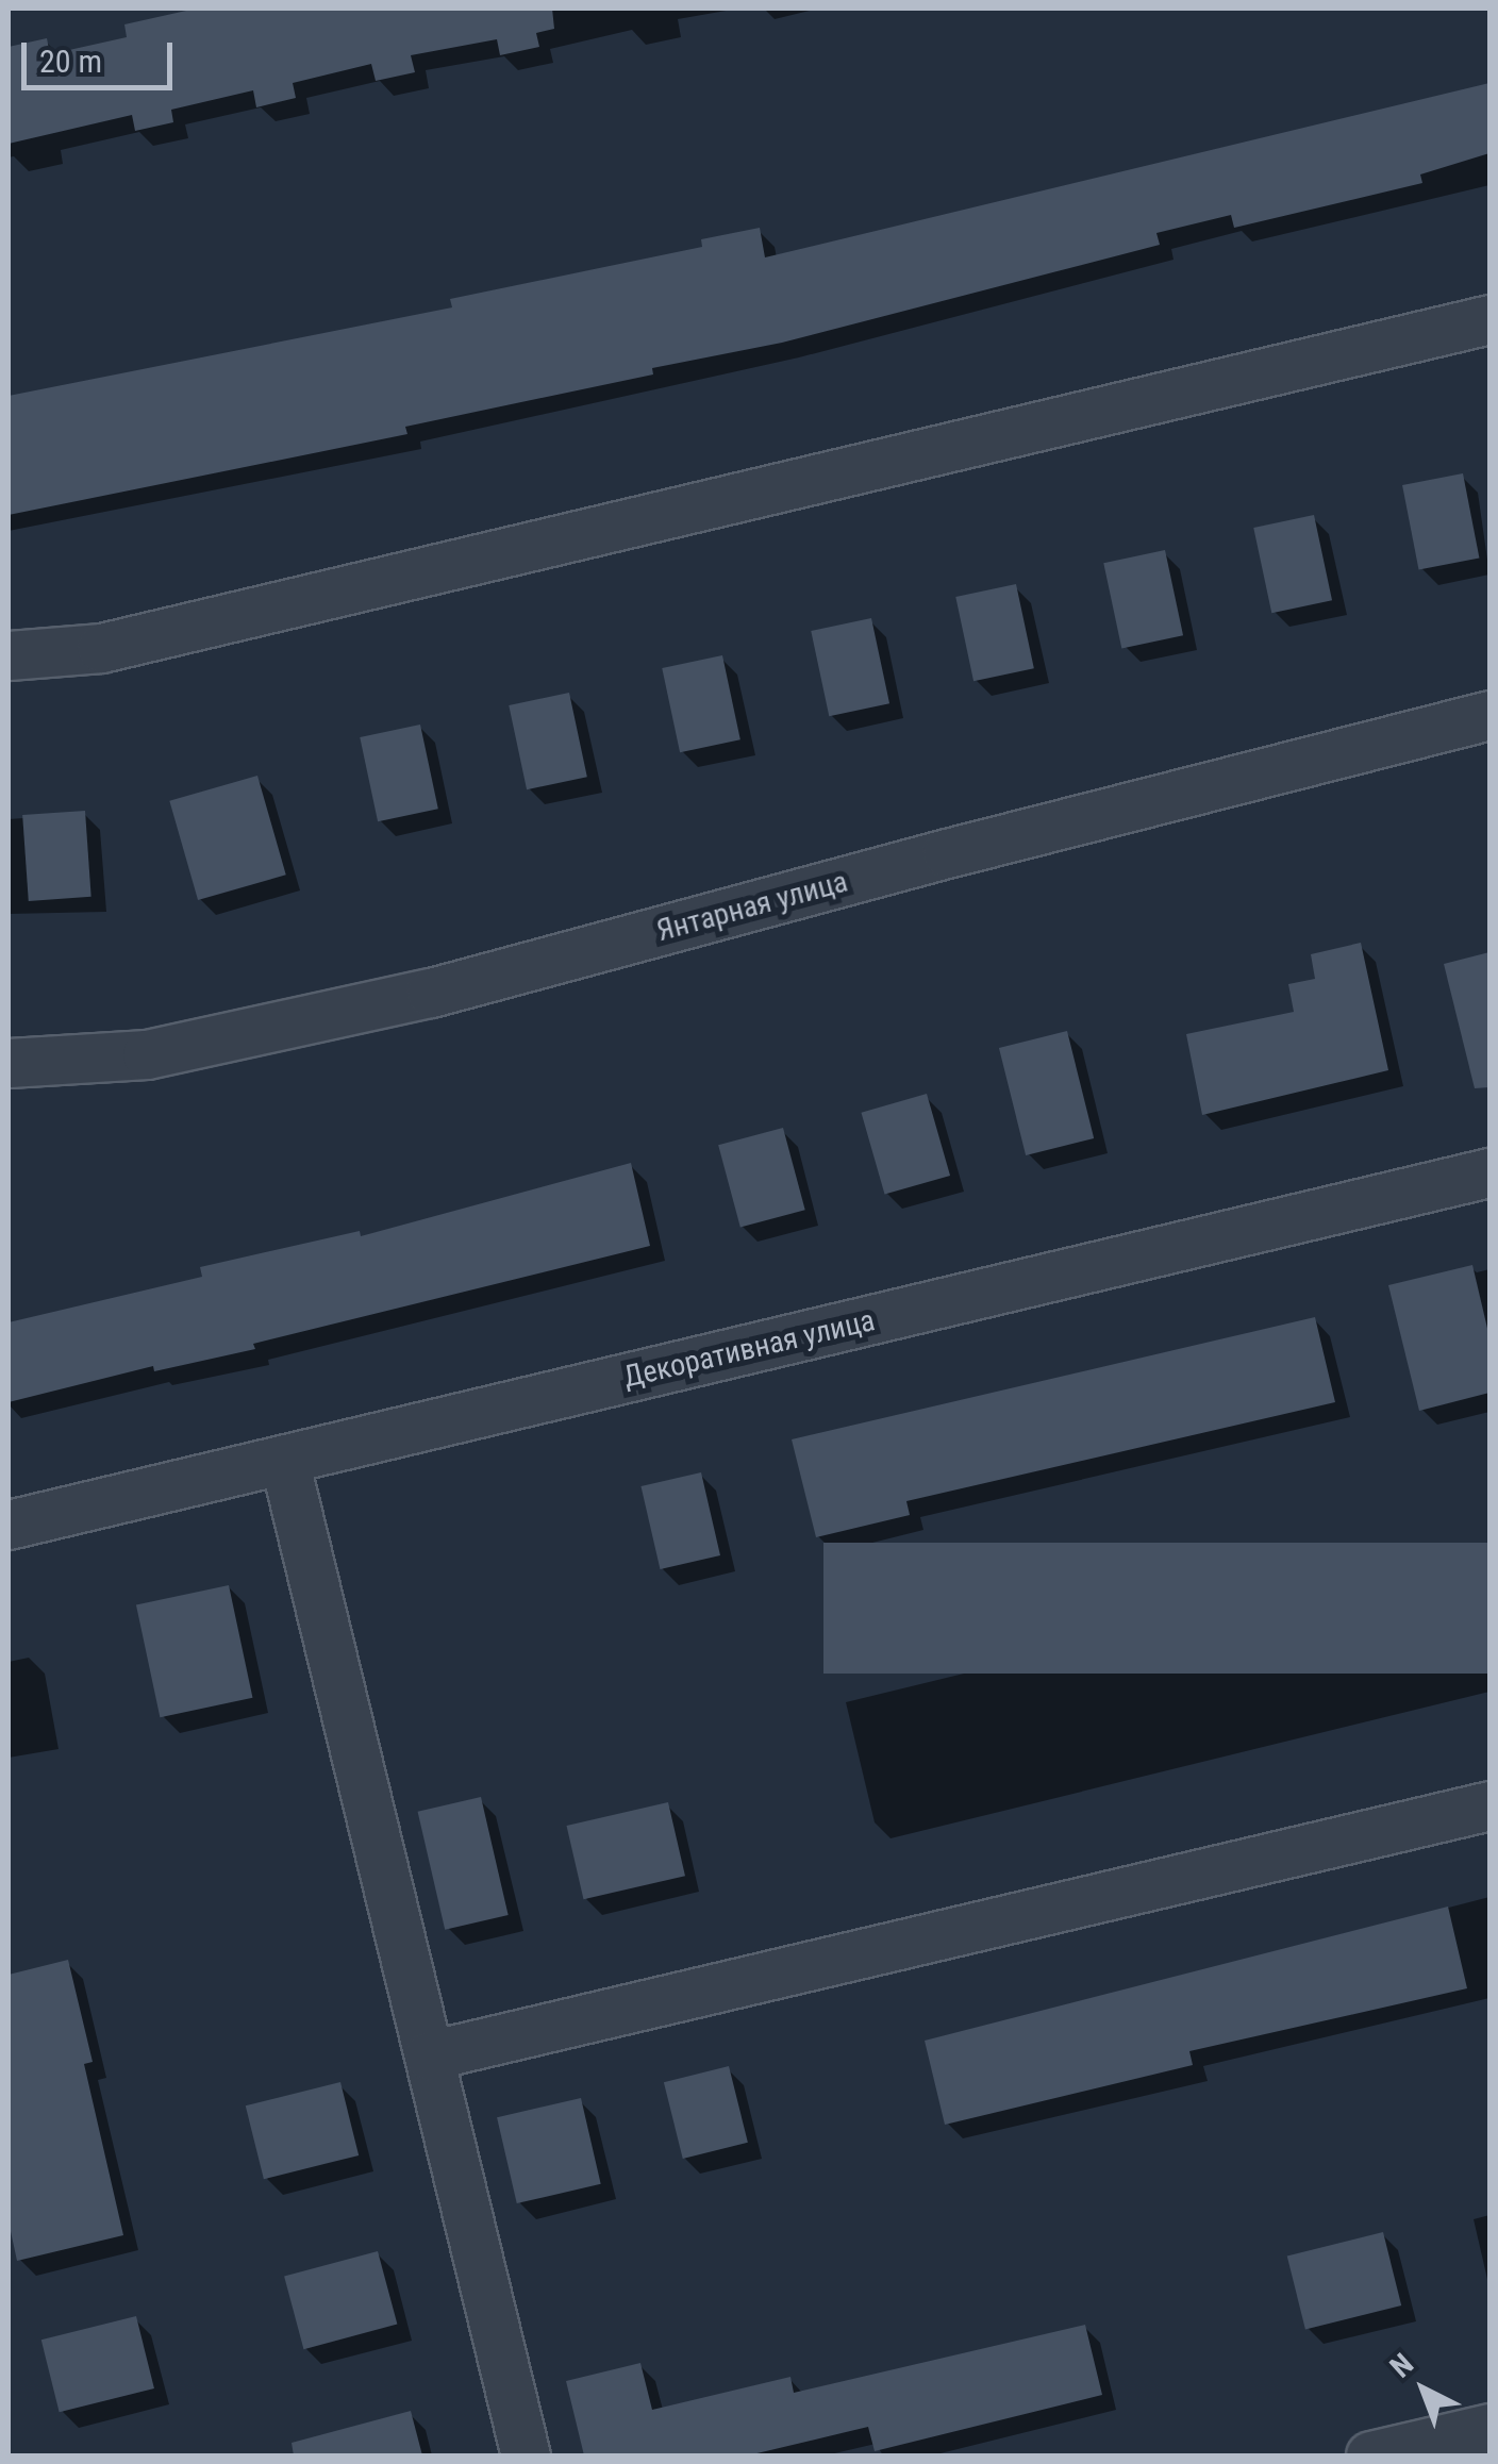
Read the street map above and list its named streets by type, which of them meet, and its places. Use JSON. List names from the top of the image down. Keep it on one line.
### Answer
{"streets":{"street":["Янтарная улица","Декоративная улица"]},"scale_bar":"20 m","north":"top left"}
